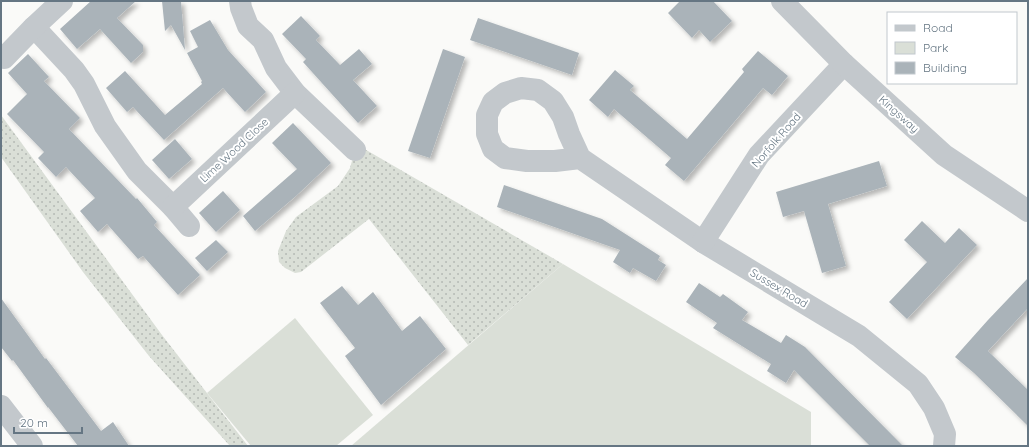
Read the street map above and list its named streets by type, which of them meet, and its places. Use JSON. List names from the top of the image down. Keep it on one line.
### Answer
{"streets":{"street":["Kingsway","Norfolk Road","Lime Wood Close","Sussex Road"]},"crossings":[["Kingsway","Norfolk Road"],["Norfolk Road","Sussex Road"]],"legend":["Road","Park","Building"],"scale_bar":"20 m"}
